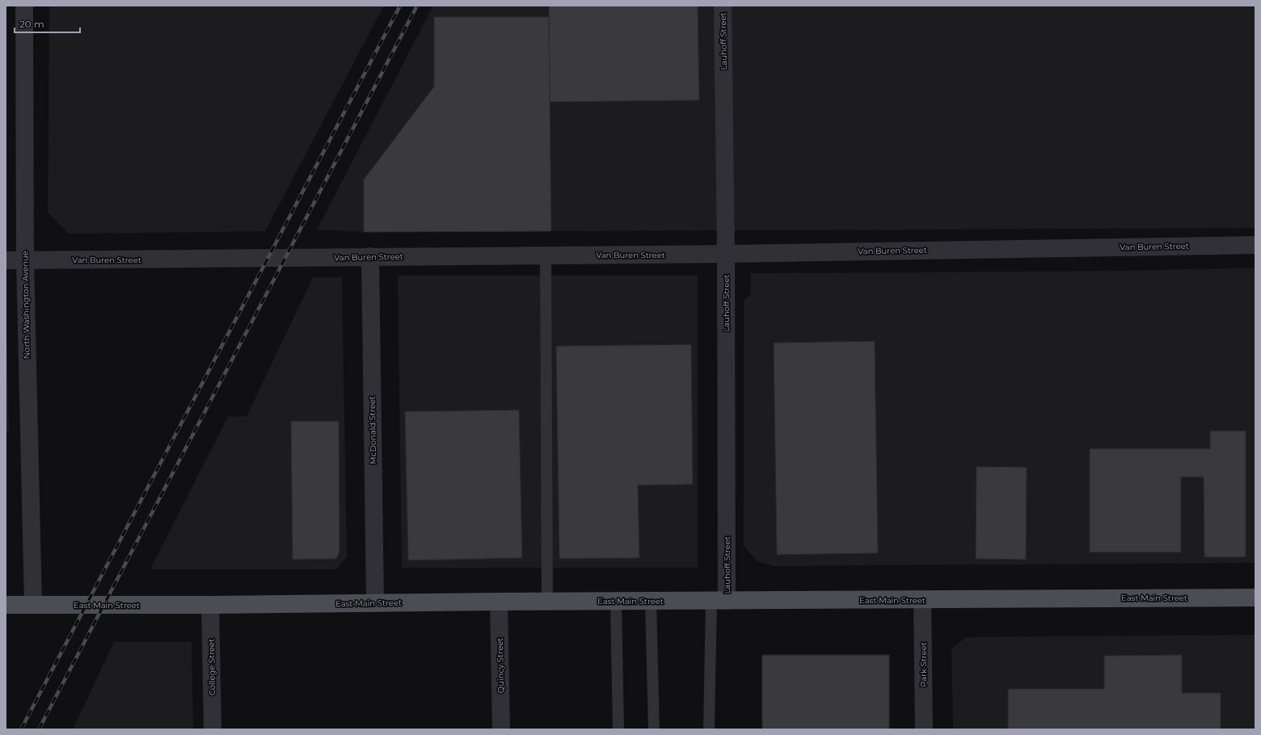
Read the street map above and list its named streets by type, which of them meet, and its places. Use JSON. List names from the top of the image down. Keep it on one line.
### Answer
{"streets":{"main road":["East Main Street"],"street":["Lauhoff Street","Van Buren Street","North Washington Avenue","McDonald Street","Park Street","Quincy Street","College Street"]},"crossings":[["Lauhoff Street","Van Buren Street"],["Lauhoff Street","East Main Street"],["Van Buren Street","North Washington Avenue"],["Van Buren Street","McDonald Street"],["North Washington Avenue","East Main Street"],["McDonald Street","East Main Street"],["East Main Street","Park Street"],["East Main Street","Quincy Street"],["East Main Street","College Street"]],"scale_bar":"20 m"}
